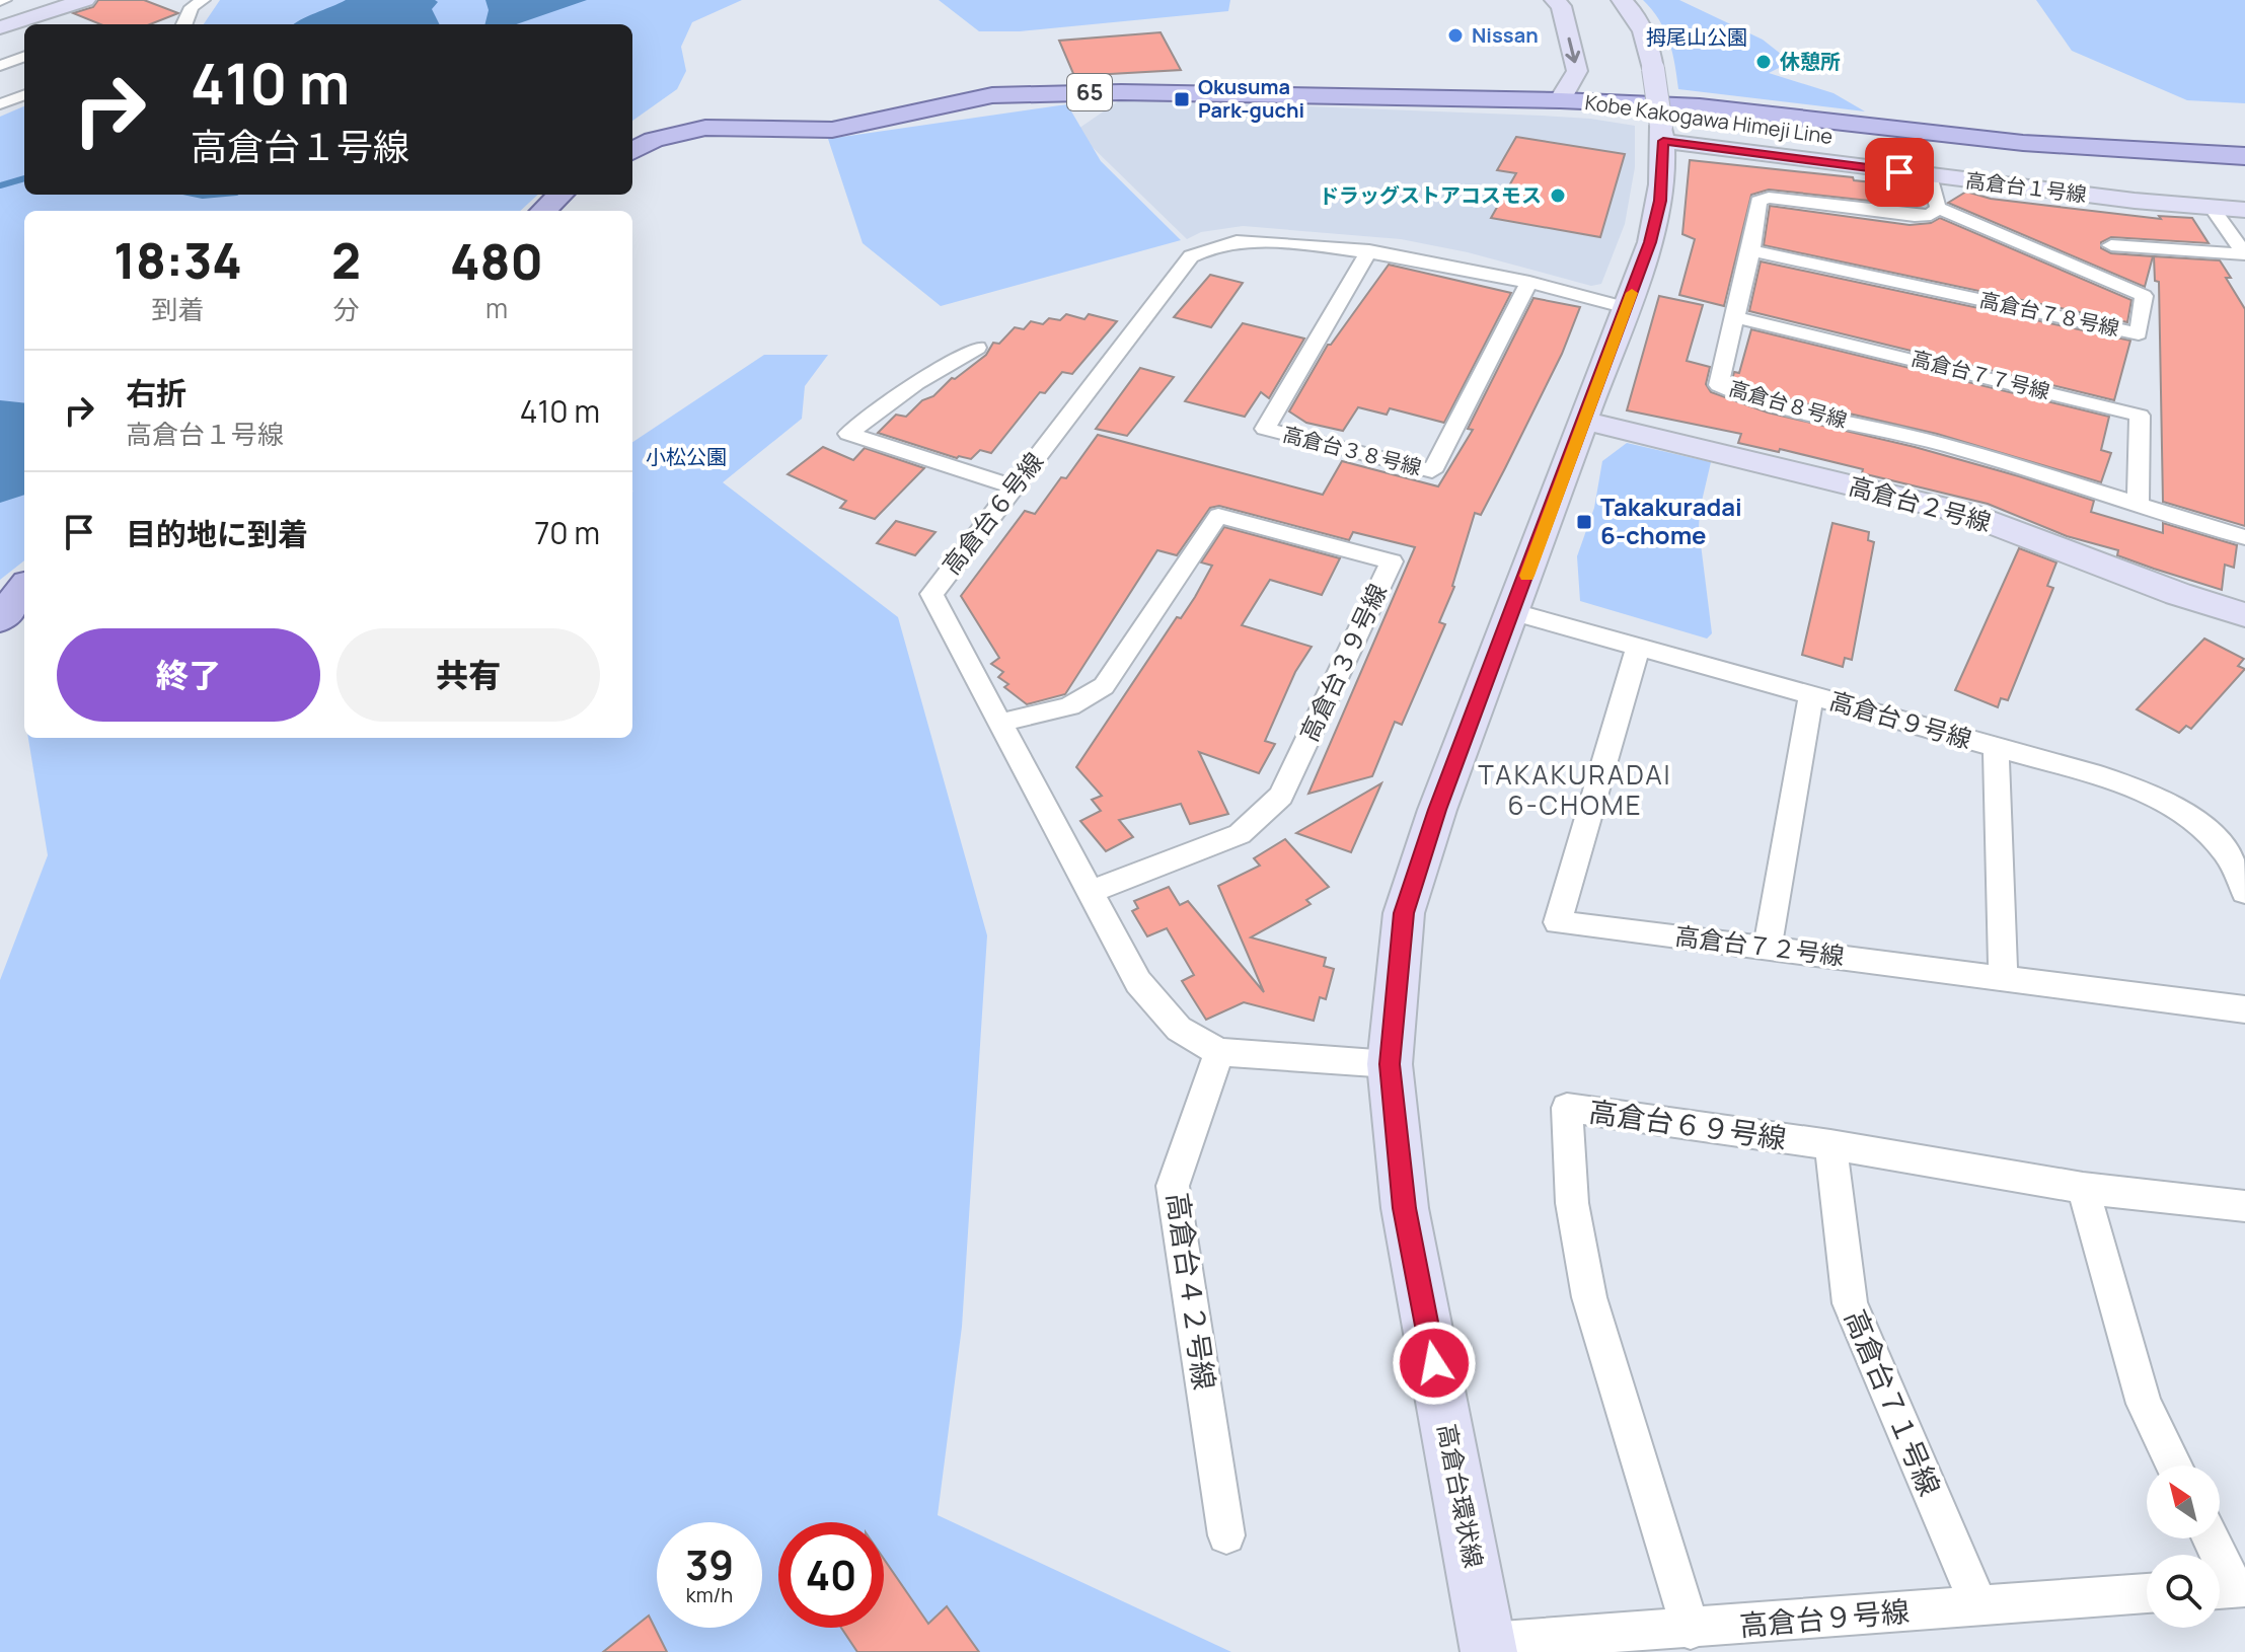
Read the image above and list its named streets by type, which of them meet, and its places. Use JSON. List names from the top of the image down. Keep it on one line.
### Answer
{"streets":{"main road":["65","Kobe Kakogawa Himeji Line"],"street":["高倉台１号線","高倉台７８号線","高倉台７７号線","高倉台８号線","高倉台３８号線","高倉台２号線","高倉台６号線","高倉台３９号線","高倉台９号線","高倉台７２号線","高倉台６９号線","高倉台４２号線","高倉台７１号線","高倉台環状線"]},"crossings":[["高倉台１号線","高倉台環状線"],["高倉台７８号線","高倉台８号線"],["高倉台７７号線","高倉台８号線"],["高倉台３８号線","高倉台６号線"],["高倉台２号線","高倉台環状線"],["高倉台６号線","高倉台３９号線"],["高倉台６号線","高倉台４２号線"],["高倉台６号線","高倉台環状線"],["高倉台９号線","高倉台７２号線"],["高倉台９号線","高倉台６９号線"],["高倉台９号線","高倉台７１号線"],["高倉台９号線","高倉台環状線"],["高倉台６９号線","高倉台７１号線"]],"districts":["TAKAKURADAI 6-CHOME"],"parks":["拇尾山公園","小松公園"],"places":{"other":["Nissan","休憩所","ドラッグストアコスモス"],"transit":["Okusuma Park-guchi","Takakuradai 6-chome"]},"north":"top left","page":{"turn":["410 m","高倉台１号線"],"eta":["18:34","到着","2","分","480","m"],"list":[{"name":"右折","note":"高倉台１号線","value":"410 m"},{"name":"目的地に到着","value":"70 m"}],"buttons":["終了","共有"],"speed":"39 km/h","limit":"40"}}
